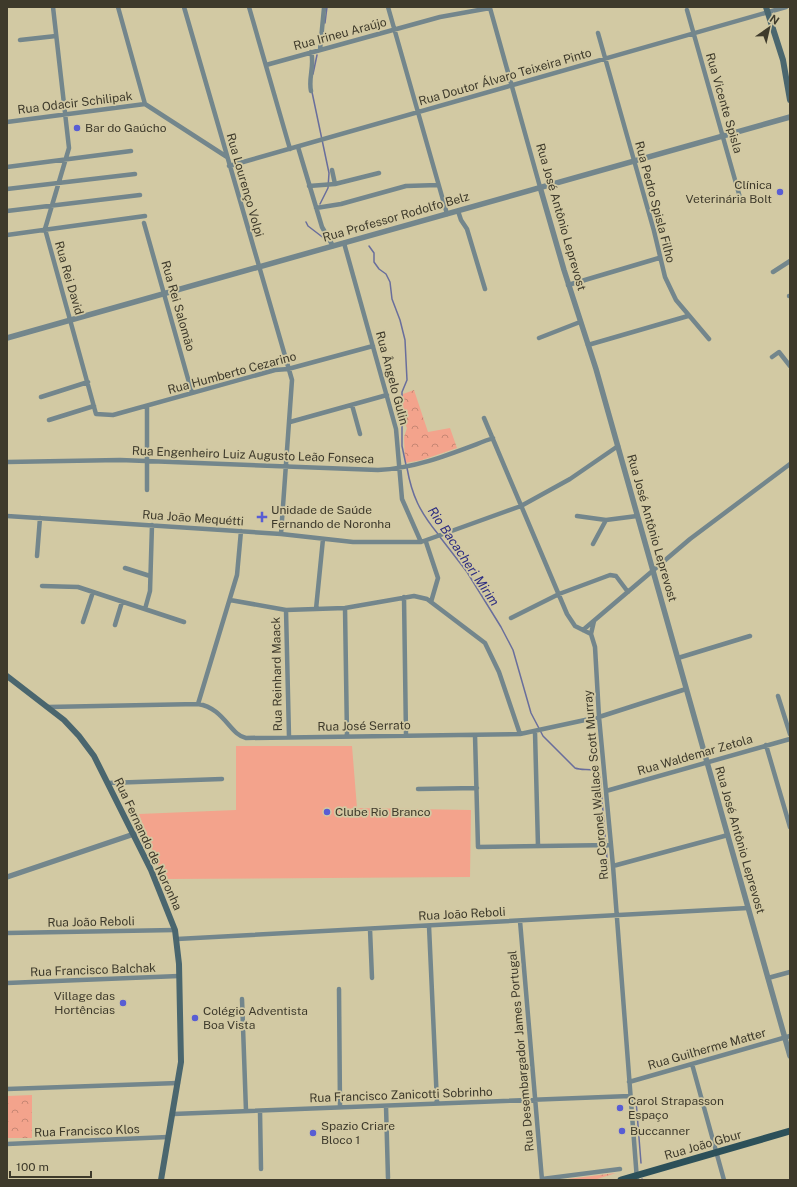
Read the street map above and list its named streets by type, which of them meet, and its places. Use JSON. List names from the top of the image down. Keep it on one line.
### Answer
{"streets":{"main road":["Rua Fernando de Noronha","Rua João Gbur"],"street":["Rua Irineu Araújo","Rua Doutor Álvaro Teixeira Pinto","Rua Odacir Schilipak","Rua Vicente Spisla","Rua Lourenço Volpi","Rua Pedro Spisla Filho","Rua Professor Rodolfo Belz","Rua José Antônio Leprevost","Rua Rei David","Rua Rei Salomão","Rua Humberto Cezarino","Rua Ângelo Gulin","Rua Engenheiro Luiz Augusto Leão Fonseca","Rua João Mequétti","Rua Reinhard Maack","Rua José Serrato","Rua Waldemar Zetola","Rua Coronel Wallace Scott Murray","Rua João Reboli","Rua Francisco Balchak","Rua Guilherme Matter","Rua Desembargador James Portugal","Rua Francisco Zanicotti Sobrinho","Rua Francisco Klos"]},"crossings":[["Rua Irineu Araújo","Rua José Antônio Leprevost"],["Rua Doutor Álvaro Teixeira Pinto","Rua Vicente Spisla"],["Rua Doutor Álvaro Teixeira Pinto","Rua Lourenço Volpi"],["Rua Doutor Álvaro Teixeira Pinto","Rua Pedro Spisla Filho"],["Rua Doutor Álvaro Teixeira Pinto","Rua José Antônio Leprevost"],["Rua Odacir Schilipak","Rua Lourenço Volpi"],["Rua Odacir Schilipak","Rua Rei David"],["Rua Vicente Spisla","Rua Professor Rodolfo Belz"],["Rua Lourenço Volpi","Rua Professor Rodolfo Belz"],["Rua Lourenço Volpi","Rua Humberto Cezarino"],["Rua Lourenço Volpi","Rua Engenheiro Luiz Augusto Leão Fonseca"],["Rua Lourenço Volpi","Rua João Mequétti"],["Rua Pedro Spisla Filho","Rua Professor Rodolfo Belz"],["Rua Professor Rodolfo Belz","Rua José Antônio Leprevost"],["Rua Professor Rodolfo Belz","Rua Rei David"],["Rua Professor Rodolfo Belz","Rua Rei Salomão"],["Rua Professor Rodolfo Belz","Rua Ângelo Gulin"],["Rua José Antônio Leprevost","Rua João Mequétti"],["Rua José Antônio Leprevost","Rua José Serrato"],["Rua José Antônio Leprevost","Rua Waldemar Zetola"],["Rua José Antônio Leprevost","Rua João Reboli"],["Rua José Antônio Leprevost","Rua Guilherme Matter"],["Rua Rei David","Rua Humberto Cezarino"],["Rua Rei Salomão","Rua Humberto Cezarino"],["Rua Humberto Cezarino","Rua Ângelo Gulin"],["Rua Ângelo Gulin","Rua Engenheiro Luiz Augusto Leão Fonseca"],["Rua Ângelo Gulin","Rua João Mequétti"],["Rua Reinhard Maack","Rua José Serrato"],["Rua José Serrato","Rua Coronel Wallace Scott Murray"],["Rua José Serrato","Rua Fernando de Noronha"],["Rua Waldemar Zetola","Rua Coronel Wallace Scott Murray"],["Rua Coronel Wallace Scott Murray","Rua João Reboli"],["Rua Coronel Wallace Scott Murray","Rua Guilherme Matter"],["Rua Coronel Wallace Scott Murray","Rua Francisco Zanicotti Sobrinho"],["Rua Coronel Wallace Scott Murray","Rua João Gbur"],["Rua Fernando de Noronha","Rua João Reboli"],["Rua Fernando de Noronha","Rua Francisco Balchak"],["Rua Fernando de Noronha","Rua Francisco Zanicotti Sobrinho"],["Rua Fernando de Noronha","Rua Francisco Klos"],["Rua João Reboli","Rua Desembargador James Portugal"],["Rua Desembargador James Portugal","Rua Francisco Zanicotti Sobrinho"]],"water":["Rio Bacacheri Mirim"],"places":{"other":["Bar do Gaúcho","Clínica Veterinária Bolt","Clube Rio Branco","Village das Hortências","Colégio Adventista Boa Vista","Carol Strapasson Espaço","Buccanner","Spazio Criare Bloco 1"],"health":["Unidade de Saúde Fernando de Noronha"]},"scale_bar":"100 m","north":"top right"}
